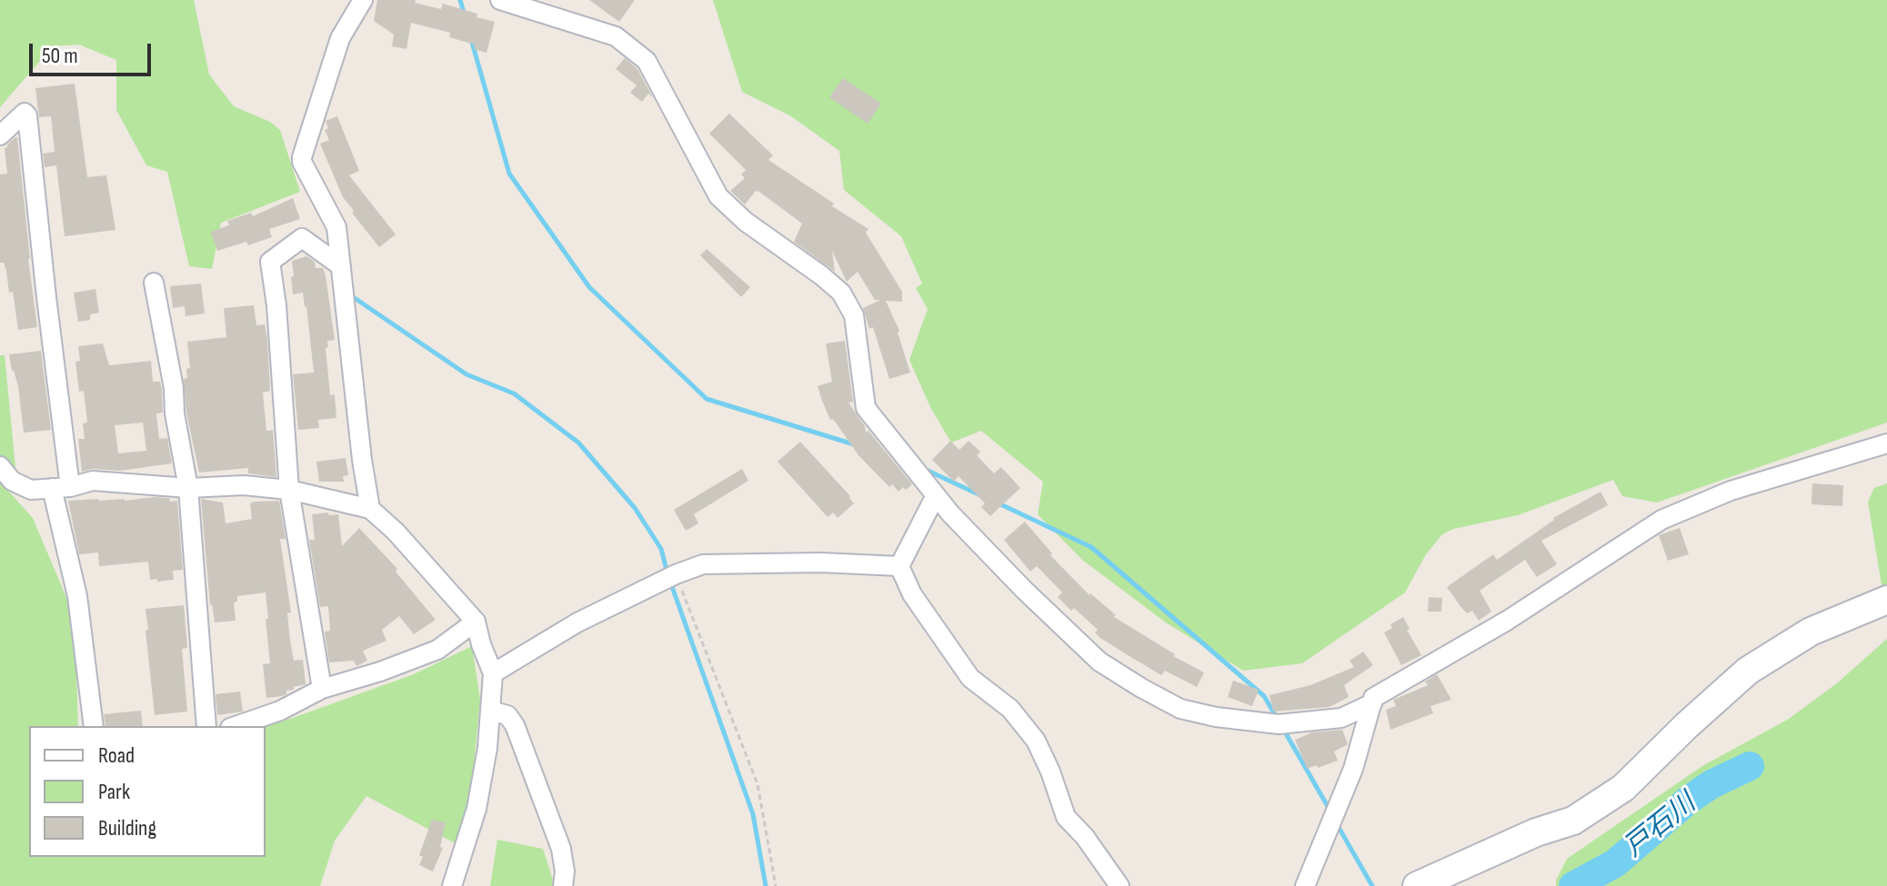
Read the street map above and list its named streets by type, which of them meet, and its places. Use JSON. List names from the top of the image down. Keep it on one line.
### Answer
{"water":["戸石川"],"legend":["Road","Park","Building"],"scale_bar":"50 m"}
